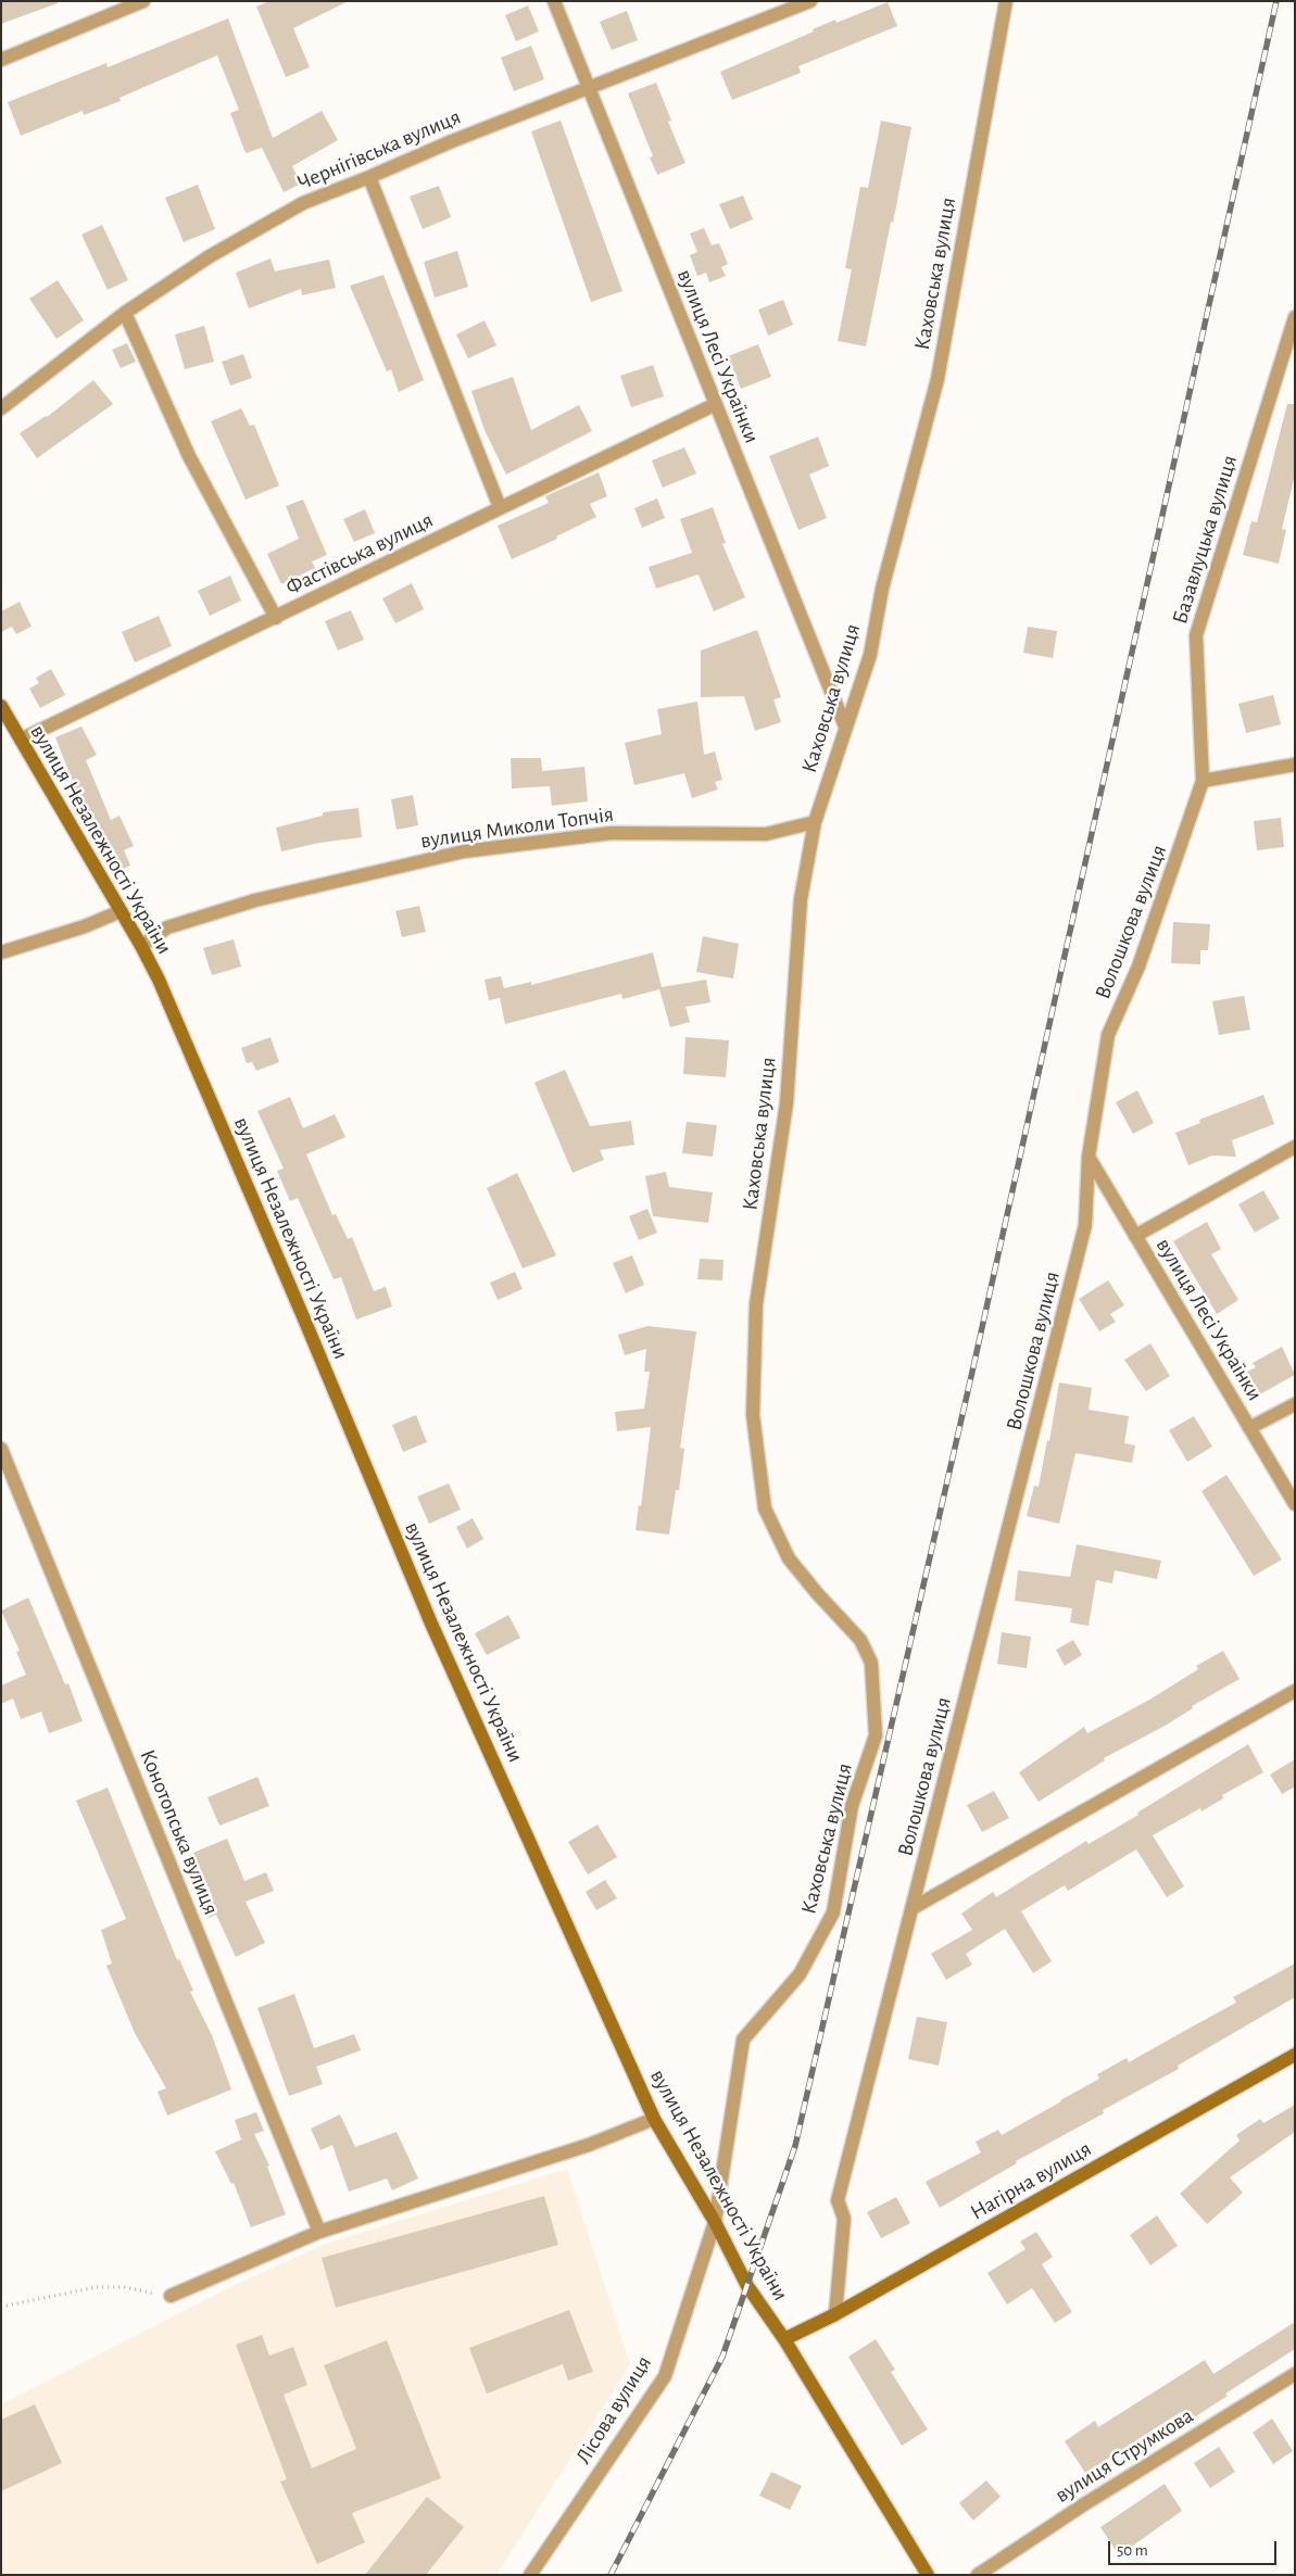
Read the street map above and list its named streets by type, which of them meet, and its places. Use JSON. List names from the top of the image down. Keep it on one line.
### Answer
{"streets":{"street":["Чернігівська вулиця","Каховська вулиця","вулиця Лесі Українки","Базавлуцька вулиця","Фастівська вулиця","вулиця Миколи Топчія","вулиця Незалежності України","Волошкова вулиця","Конотопська вулиця","Нагірна вулиця","Лісова вулиця","вулиця Струмкова"]},"crossings":[["Чернігівська вулиця","вулиця Лесі Українки"],["Каховська вулиця","вулиця Лесі Українки"],["Каховська вулиця","вулиця Миколи Топчія"],["Каховська вулиця","вулиця Незалежності України"],["Каховська вулиця","Лісова вулиця"],["вулиця Лесі Українки","Фастівська вулиця"],["вулиця Лесі Українки","Волошкова вулиця"],["Базавлуцька вулиця","Волошкова вулиця"],["Фастівська вулиця","вулиця Незалежності України"],["вулиця Миколи Топчія","вулиця Незалежності України"],["вулиця Незалежності України","Нагірна вулиця"],["вулиця Незалежності України","Лісова вулиця"],["Волошкова вулиця","Нагірна вулиця"]],"scale_bar":"50 m"}
